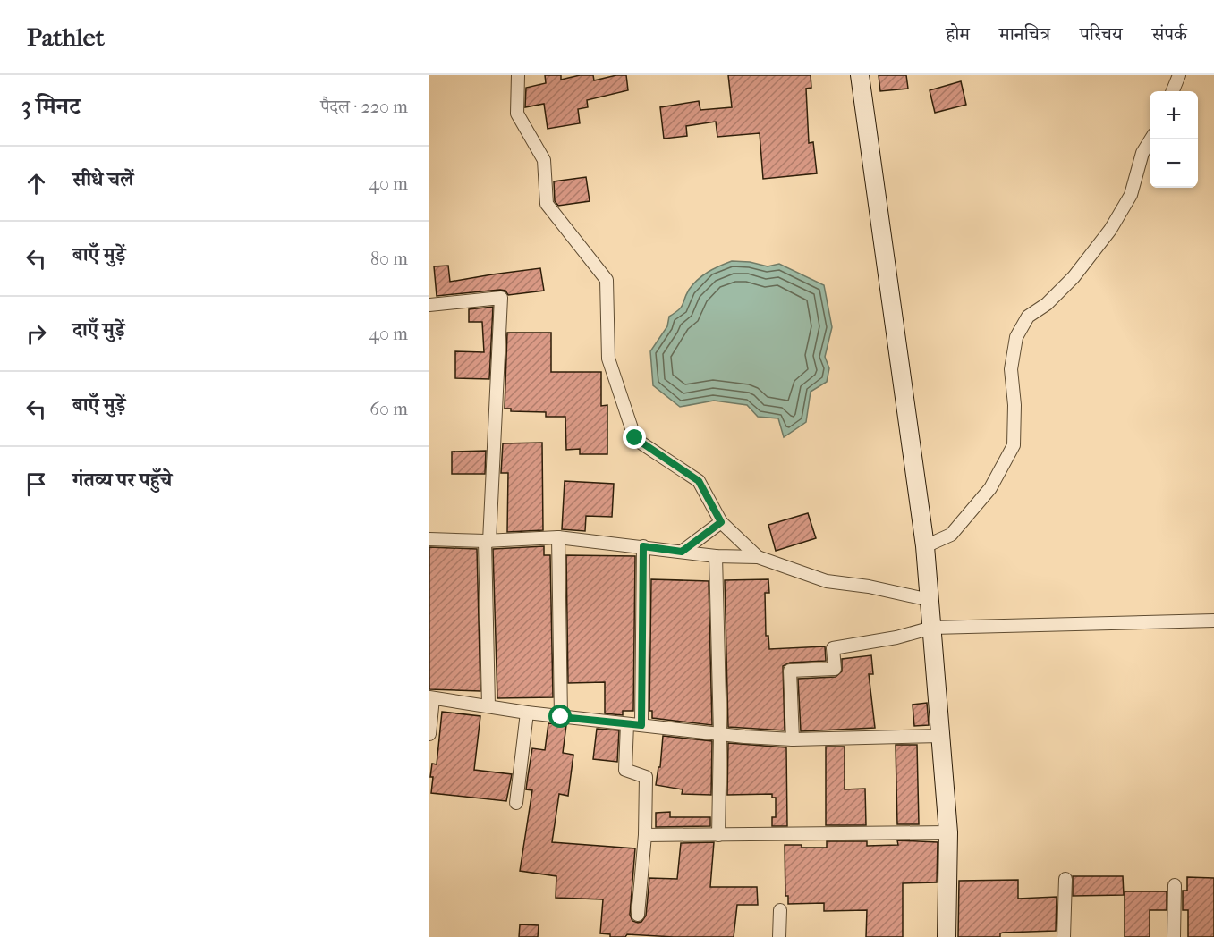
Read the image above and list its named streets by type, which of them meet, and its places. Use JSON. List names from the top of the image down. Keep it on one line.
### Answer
{"page":{"header":"Pathlet","nav":["होम","मानचित्र","परिचय","संपर्क"],"heading":["3 मिनट","पैदल · 220 m"],"map_buttons":["+","−"],"list":[["सीधे चलें","40 m"],["बाएँ मुड़ें","80 m"],["दाएँ मुड़ें","40 m"],["बाएँ मुड़ें","60 m"],"गंतव्य पर पहुँचे"]}}
